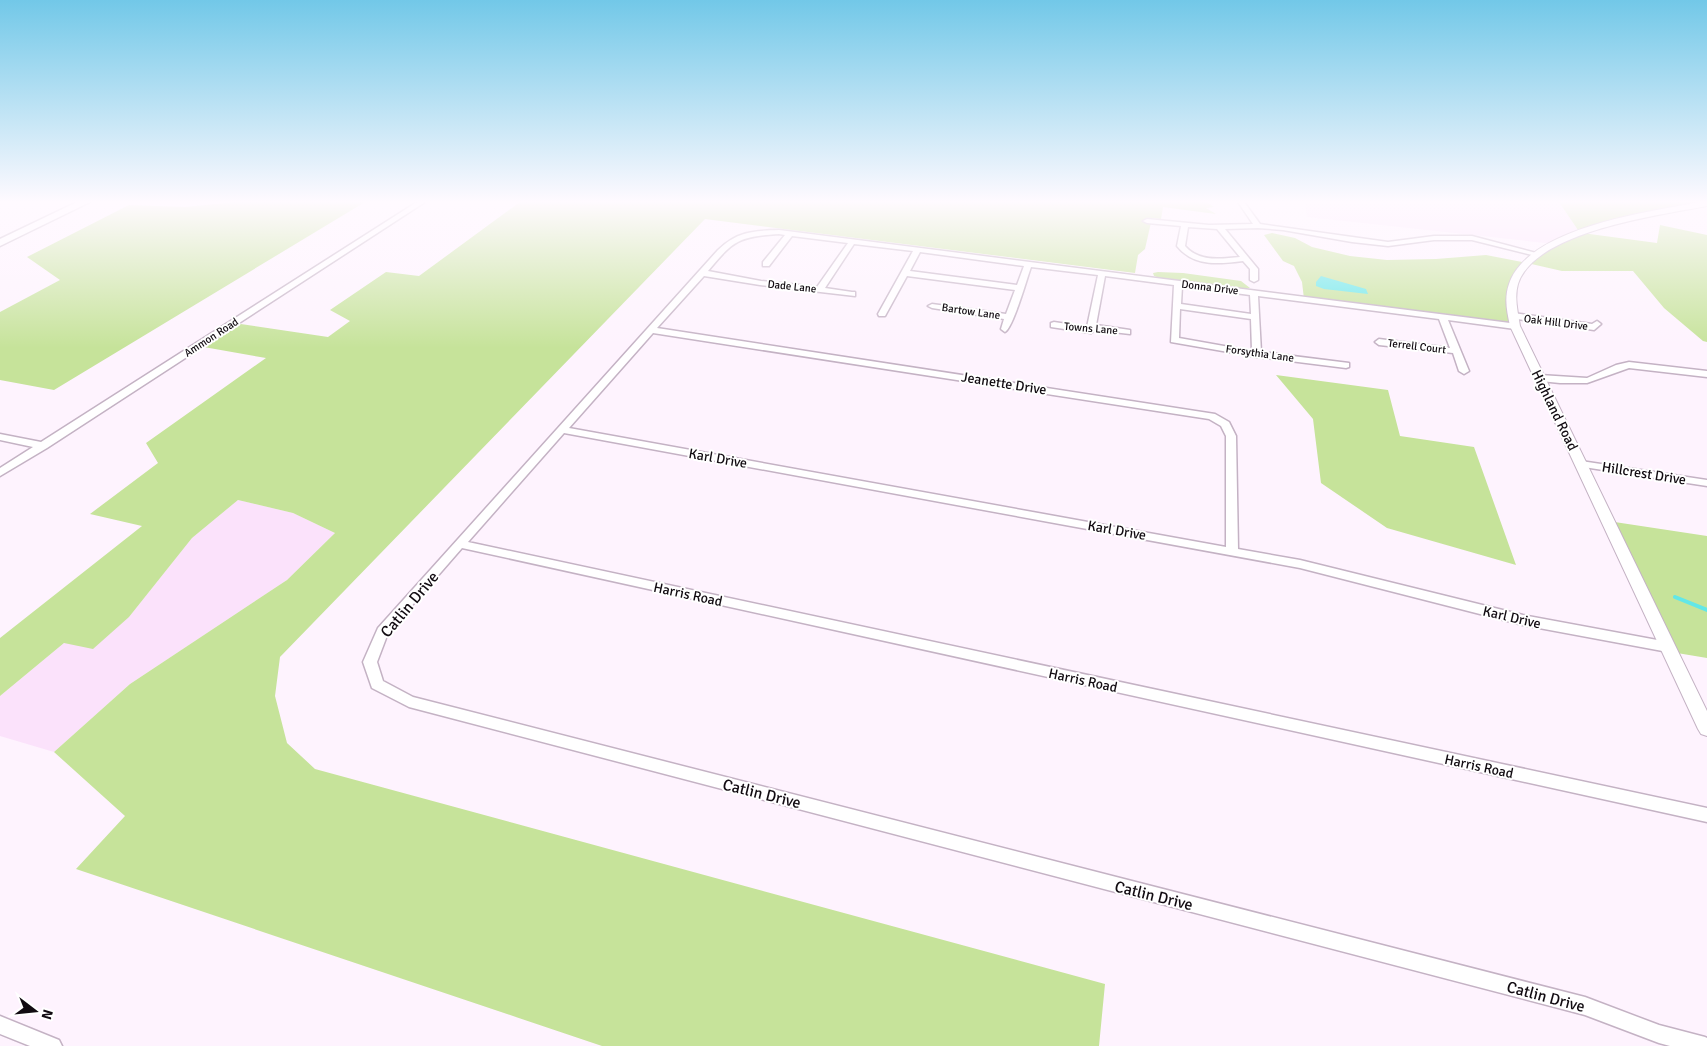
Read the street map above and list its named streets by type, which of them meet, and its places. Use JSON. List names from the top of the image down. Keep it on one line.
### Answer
{"streets":{"street":["Dade Lane","Donna Drive","Bartow Lane","Oak Hill Drive","Towns Lane","Ammon Road","Terrell Court","Forsythia Lane","Jeanette Drive","Highland Road","Karl Drive","Hillcrest Drive","Harris Road","Catlin Drive"]},"crossings":[["Dade Lane","Catlin Drive"],["Donna Drive","Oak Hill Drive"],["Donna Drive","Highland Road"],["Oak Hill Drive","Highland Road"],["Jeanette Drive","Karl Drive"],["Jeanette Drive","Catlin Drive"],["Highland Road","Karl Drive"],["Highland Road","Hillcrest Drive"],["Karl Drive","Catlin Drive"],["Harris Road","Catlin Drive"]],"north":"right"}
